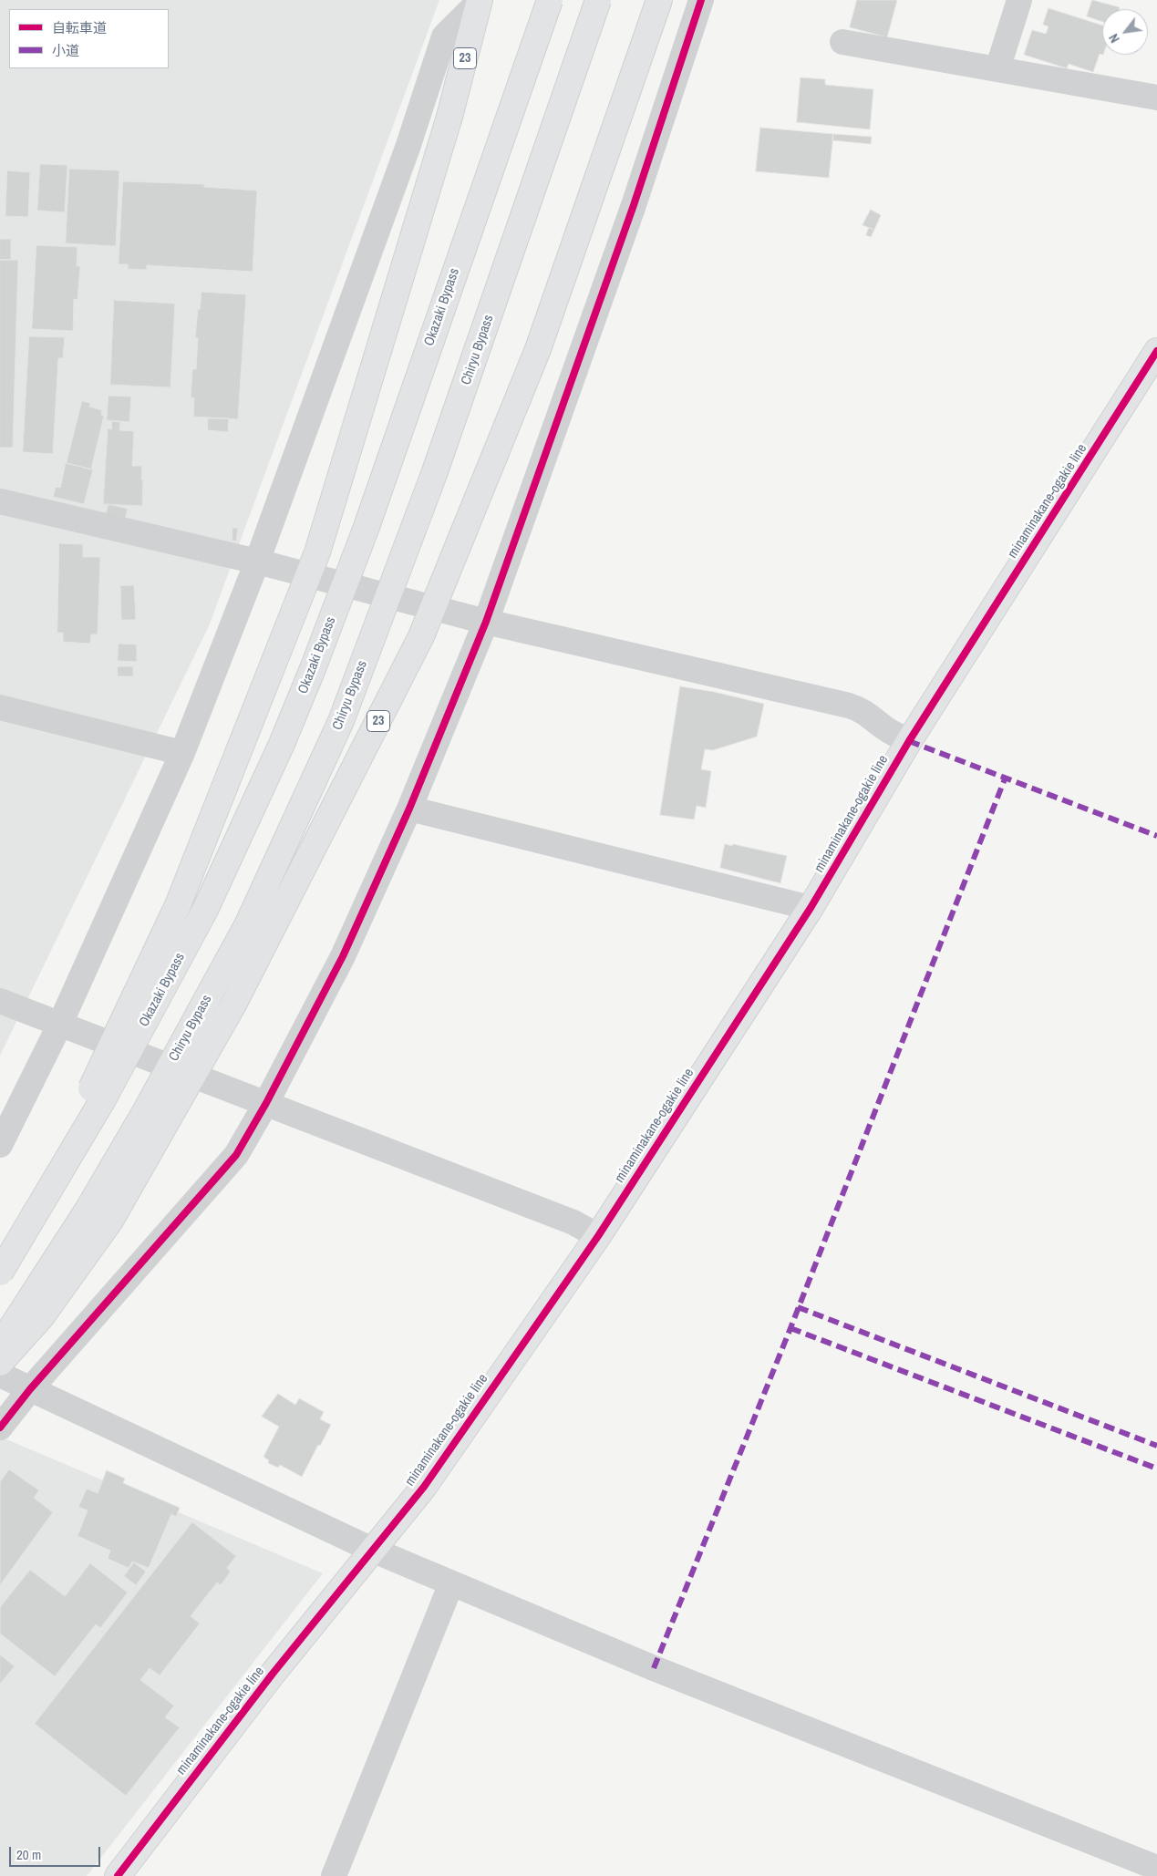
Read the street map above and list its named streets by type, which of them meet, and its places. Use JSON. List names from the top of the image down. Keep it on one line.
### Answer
{"streets":{"main road":["23","Okazaki Bypass","Chiryu Bypass","minaminakane-ogakie line"]},"legend":["自転車道","小道"],"scale_bar":"20 m","north":"bottom left"}
